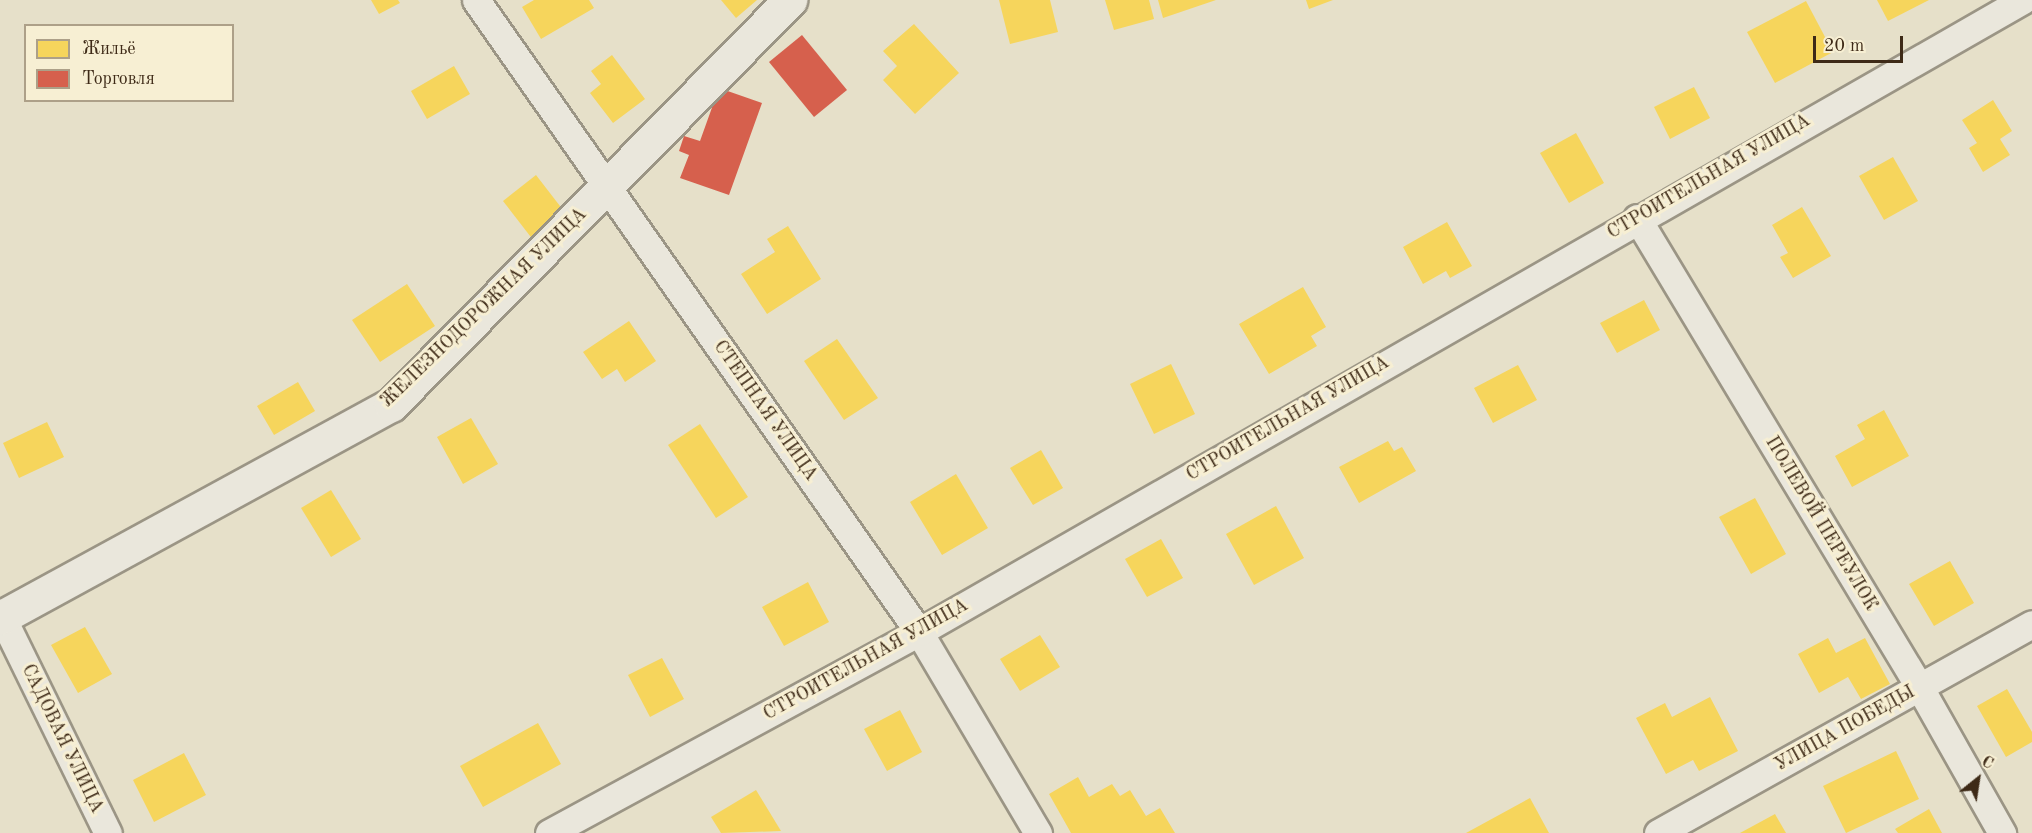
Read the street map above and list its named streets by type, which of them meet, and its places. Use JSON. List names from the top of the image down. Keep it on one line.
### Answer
{"streets":{"street":["СТРОИТЕЛЬНАЯ УЛИЦА","ЖЕЛЕЗНОДОРОЖНАЯ УЛИЦА","СТЕПНАЯ УЛИЦА","ПОЛЕВОЙ ПЕРЕУЛОК","УЛИЦА ПОБЕДЫ","САДОВАЯ УЛИЦА"]},"crossings":[["СТРОИТЕЛЬНАЯ УЛИЦА","СТЕПНАЯ УЛИЦА"],["СТРОИТЕЛЬНАЯ УЛИЦА","ПОЛЕВОЙ ПЕРЕУЛОК"],["ЖЕЛЕЗНОДОРОЖНАЯ УЛИЦА","СТЕПНАЯ УЛИЦА"],["ЖЕЛЕЗНОДОРОЖНАЯ УЛИЦА","САДОВАЯ УЛИЦА"],["ПОЛЕВОЙ ПЕРЕУЛОК","УЛИЦА ПОБЕДЫ"]],"legend":["Жильё","Торговля"],"scale_bar":"20 m","north":"top right"}
